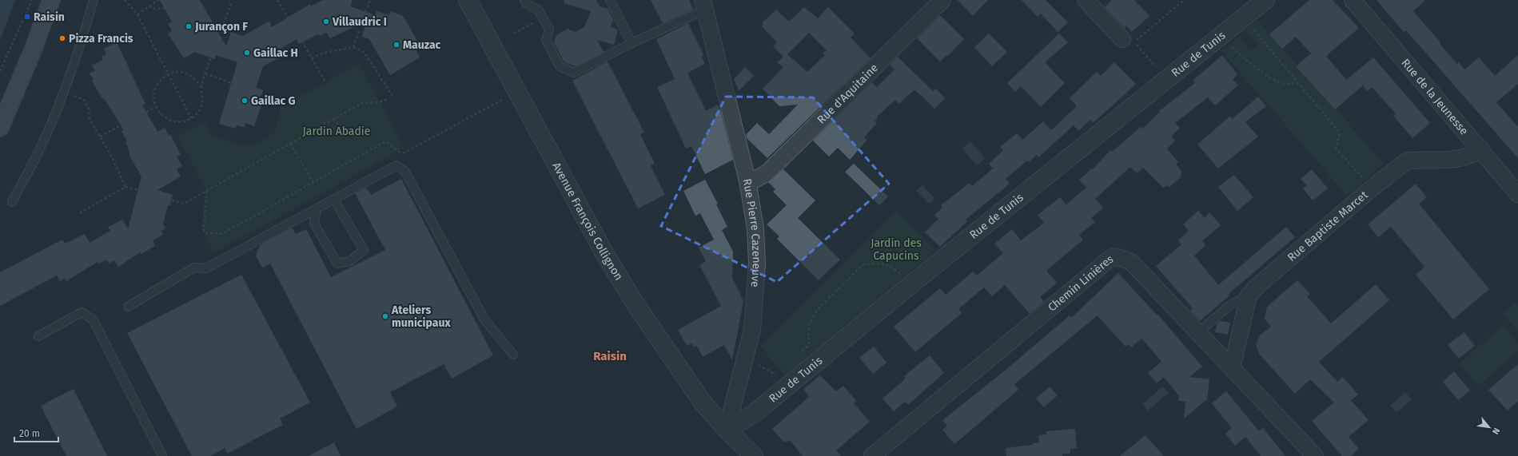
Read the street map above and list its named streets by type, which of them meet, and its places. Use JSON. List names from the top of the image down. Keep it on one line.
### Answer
{"streets":{"street":["Rue de Tunis","Rue d'Aquitaine","Rue de la Jeunesse","Avenue François Collignon","Rue Baptiste Marcet","Rue Pierre Cazeneuve","Chemin Linières"]},"crossings":[["Rue de Tunis","Avenue François Collignon"],["Rue de Tunis","Rue Pierre Cazeneuve"],["Rue d'Aquitaine","Rue Pierre Cazeneuve"],["Rue de la Jeunesse","Rue Baptiste Marcet"],["Avenue François Collignon","Rue Pierre Cazeneuve"]],"districts":["Raisin"],"parks":["Jardin Abadie","Jardin des Capucins"],"places":{"transit":["Raisin"],"other":["Villaudric I","Jurançon F","Pizza Francis","Mauzac","Gaillac H","Gaillac G","Ateliers municipaux"]},"scale_bar":"20 m","north":"bottom right"}
